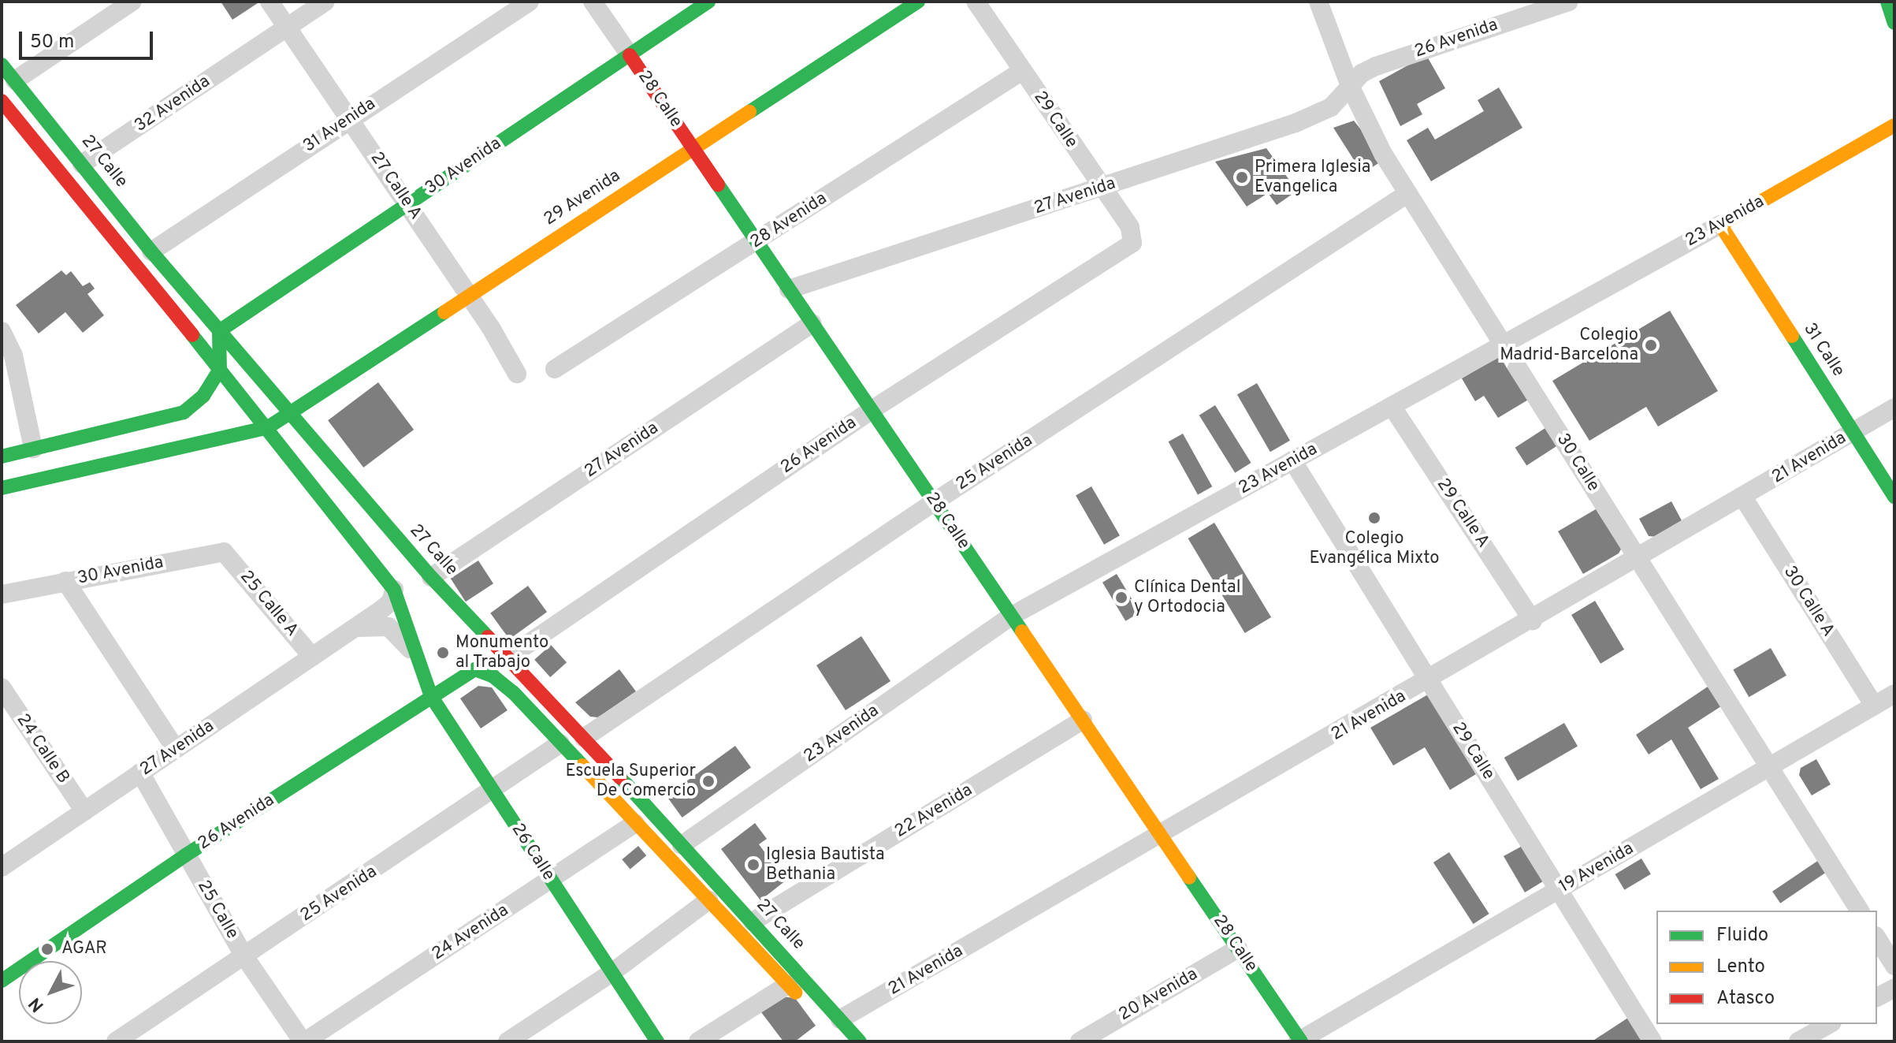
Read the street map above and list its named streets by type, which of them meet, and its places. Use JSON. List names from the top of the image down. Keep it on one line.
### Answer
{"streets":{"street":["26 Avenida","28 Calle","32 Avenida","29 Calle","31 Avenida","27 Calle","30 Avenida","27 Calle A","27 Avenida","29 Avenida","28 Avenida","23 Avenida","31 Calle","21 Avenida","25 Avenida","30 Calle","29 Calle A","30 Calle A","25 Calle A","24 Calle B","22 Avenida","26 Calle","19 Avenida","25 Calle","24 Avenida","20 Avenida"]},"crossings":[["26 Avenida","28 Calle"],["26 Avenida","29 Calle"],["26 Avenida","27 Calle"],["26 Avenida","27 Avenida"],["26 Avenida","30 Calle"],["26 Avenida","26 Calle"],["26 Avenida","25 Calle"],["28 Calle","30 Avenida"],["28 Calle","27 Avenida"],["28 Calle","29 Avenida"],["28 Calle","28 Avenida"],["28 Calle","23 Avenida"],["28 Calle","21 Avenida"],["28 Calle","25 Avenida"],["28 Calle","22 Avenida"],["28 Calle","19 Avenida"],["28 Calle","20 Avenida"],["32 Avenida","27 Calle"],["32 Avenida","27 Calle A"],["29 Calle","27 Avenida"],["29 Calle","28 Avenida"],["29 Calle","23 Avenida"],["29 Calle","21 Avenida"],["29 Calle","19 Avenida"],["31 Avenida","27 Calle"],["31 Avenida","27 Calle A"],["27 Calle","30 Avenida"],["27 Calle","27 Avenida"],["27 Calle","29 Avenida"],["27 Calle","23 Avenida"],["27 Calle","21 Avenida"],["27 Calle","25 Avenida"],["27 Calle","22 Avenida"],["27 Calle","24 Avenida"],["30 Avenida","27 Calle A"],["30 Avenida","25 Calle A"],["27 Calle A","29 Avenida"],["27 Avenida","30 Calle"],["27 Avenida","25 Calle A"],["27 Avenida","24 Calle B"],["27 Avenida","25 Calle"],["23 Avenida","31 Calle"],["23 Avenida","30 Calle"],["23 Avenida","29 Calle A"],["31 Calle","21 Avenida"],["21 Avenida","30 Calle"],["21 Avenida","29 Calle A"],["21 Avenida","30 Calle A"],["25 Avenida","30 Calle"],["25 Avenida","26 Calle"],["25 Avenida","25 Calle"],["30 Calle","19 Avenida"],["30 Calle A","19 Avenida"],["26 Calle","24 Avenida"],["25 Calle","24 Avenida"]],"places":["Primera Iglesia Evangelica","Colegio Madrid-Barcelona","Colegio Evangélica Mixto","Clínica Dental y Ortodocia","Monumento al Trabajo","Escuela Superior De Comercio","Iglesia Bautista Bethania","AGAR"],"legend":["Fluido","Lento","Atasco"],"scale_bar":"50 m","north":"bottom left"}
